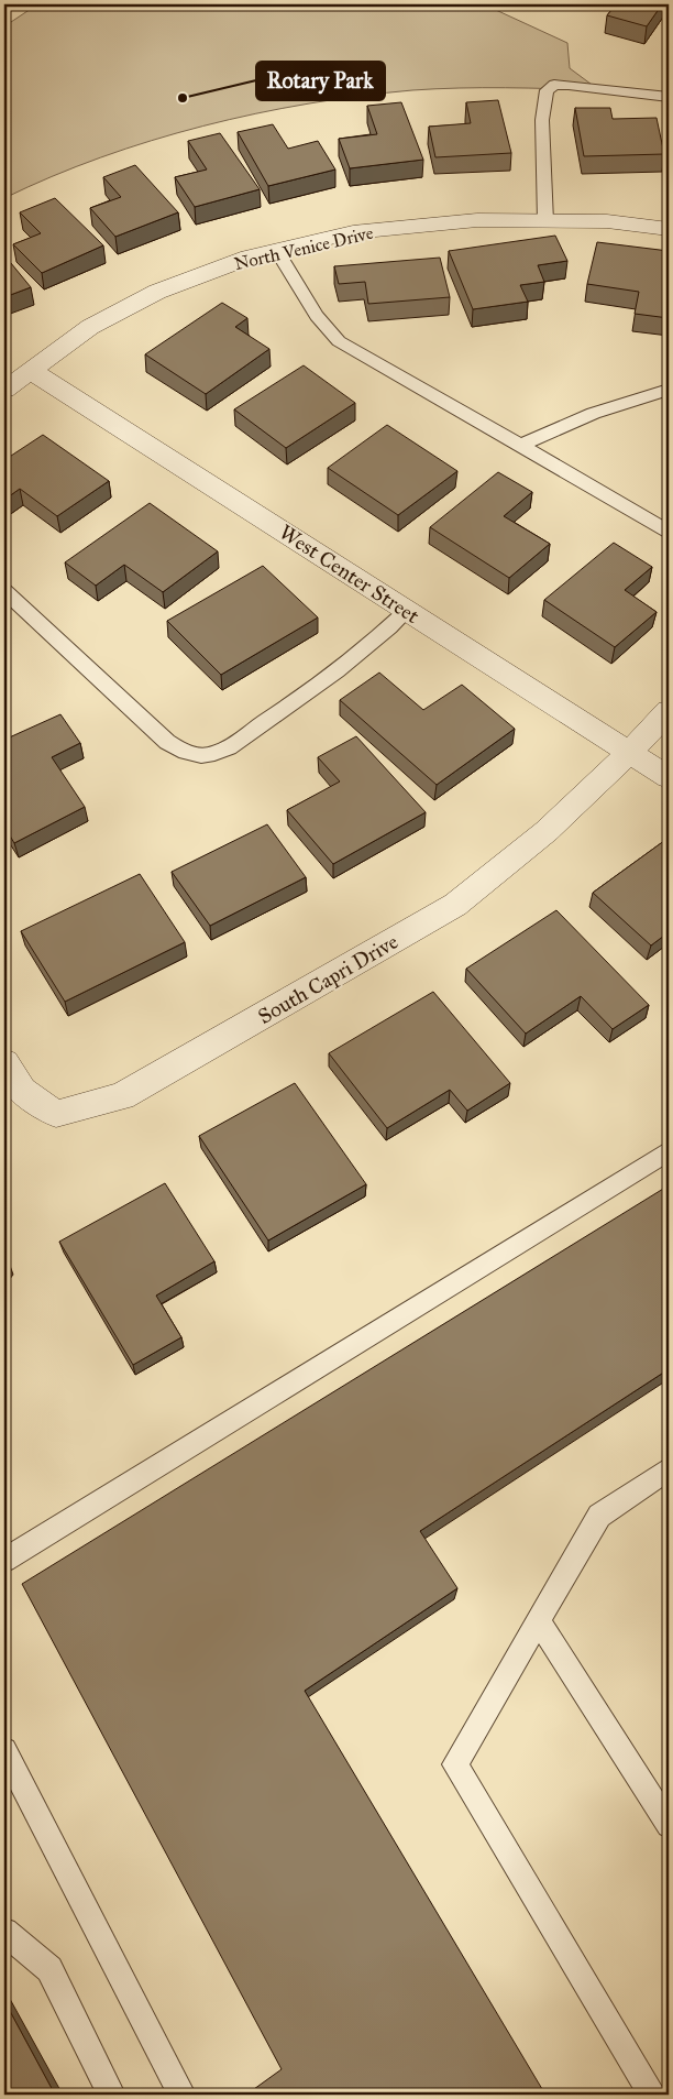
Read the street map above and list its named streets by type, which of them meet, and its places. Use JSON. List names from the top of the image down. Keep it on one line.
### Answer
{"streets":{"street":["North Venice Drive","West Center Street","South Capri Drive"]},"crossings":[["North Venice Drive","West Center Street"],["West Center Street","South Capri Drive"]],"places":["Rotary Park"]}
